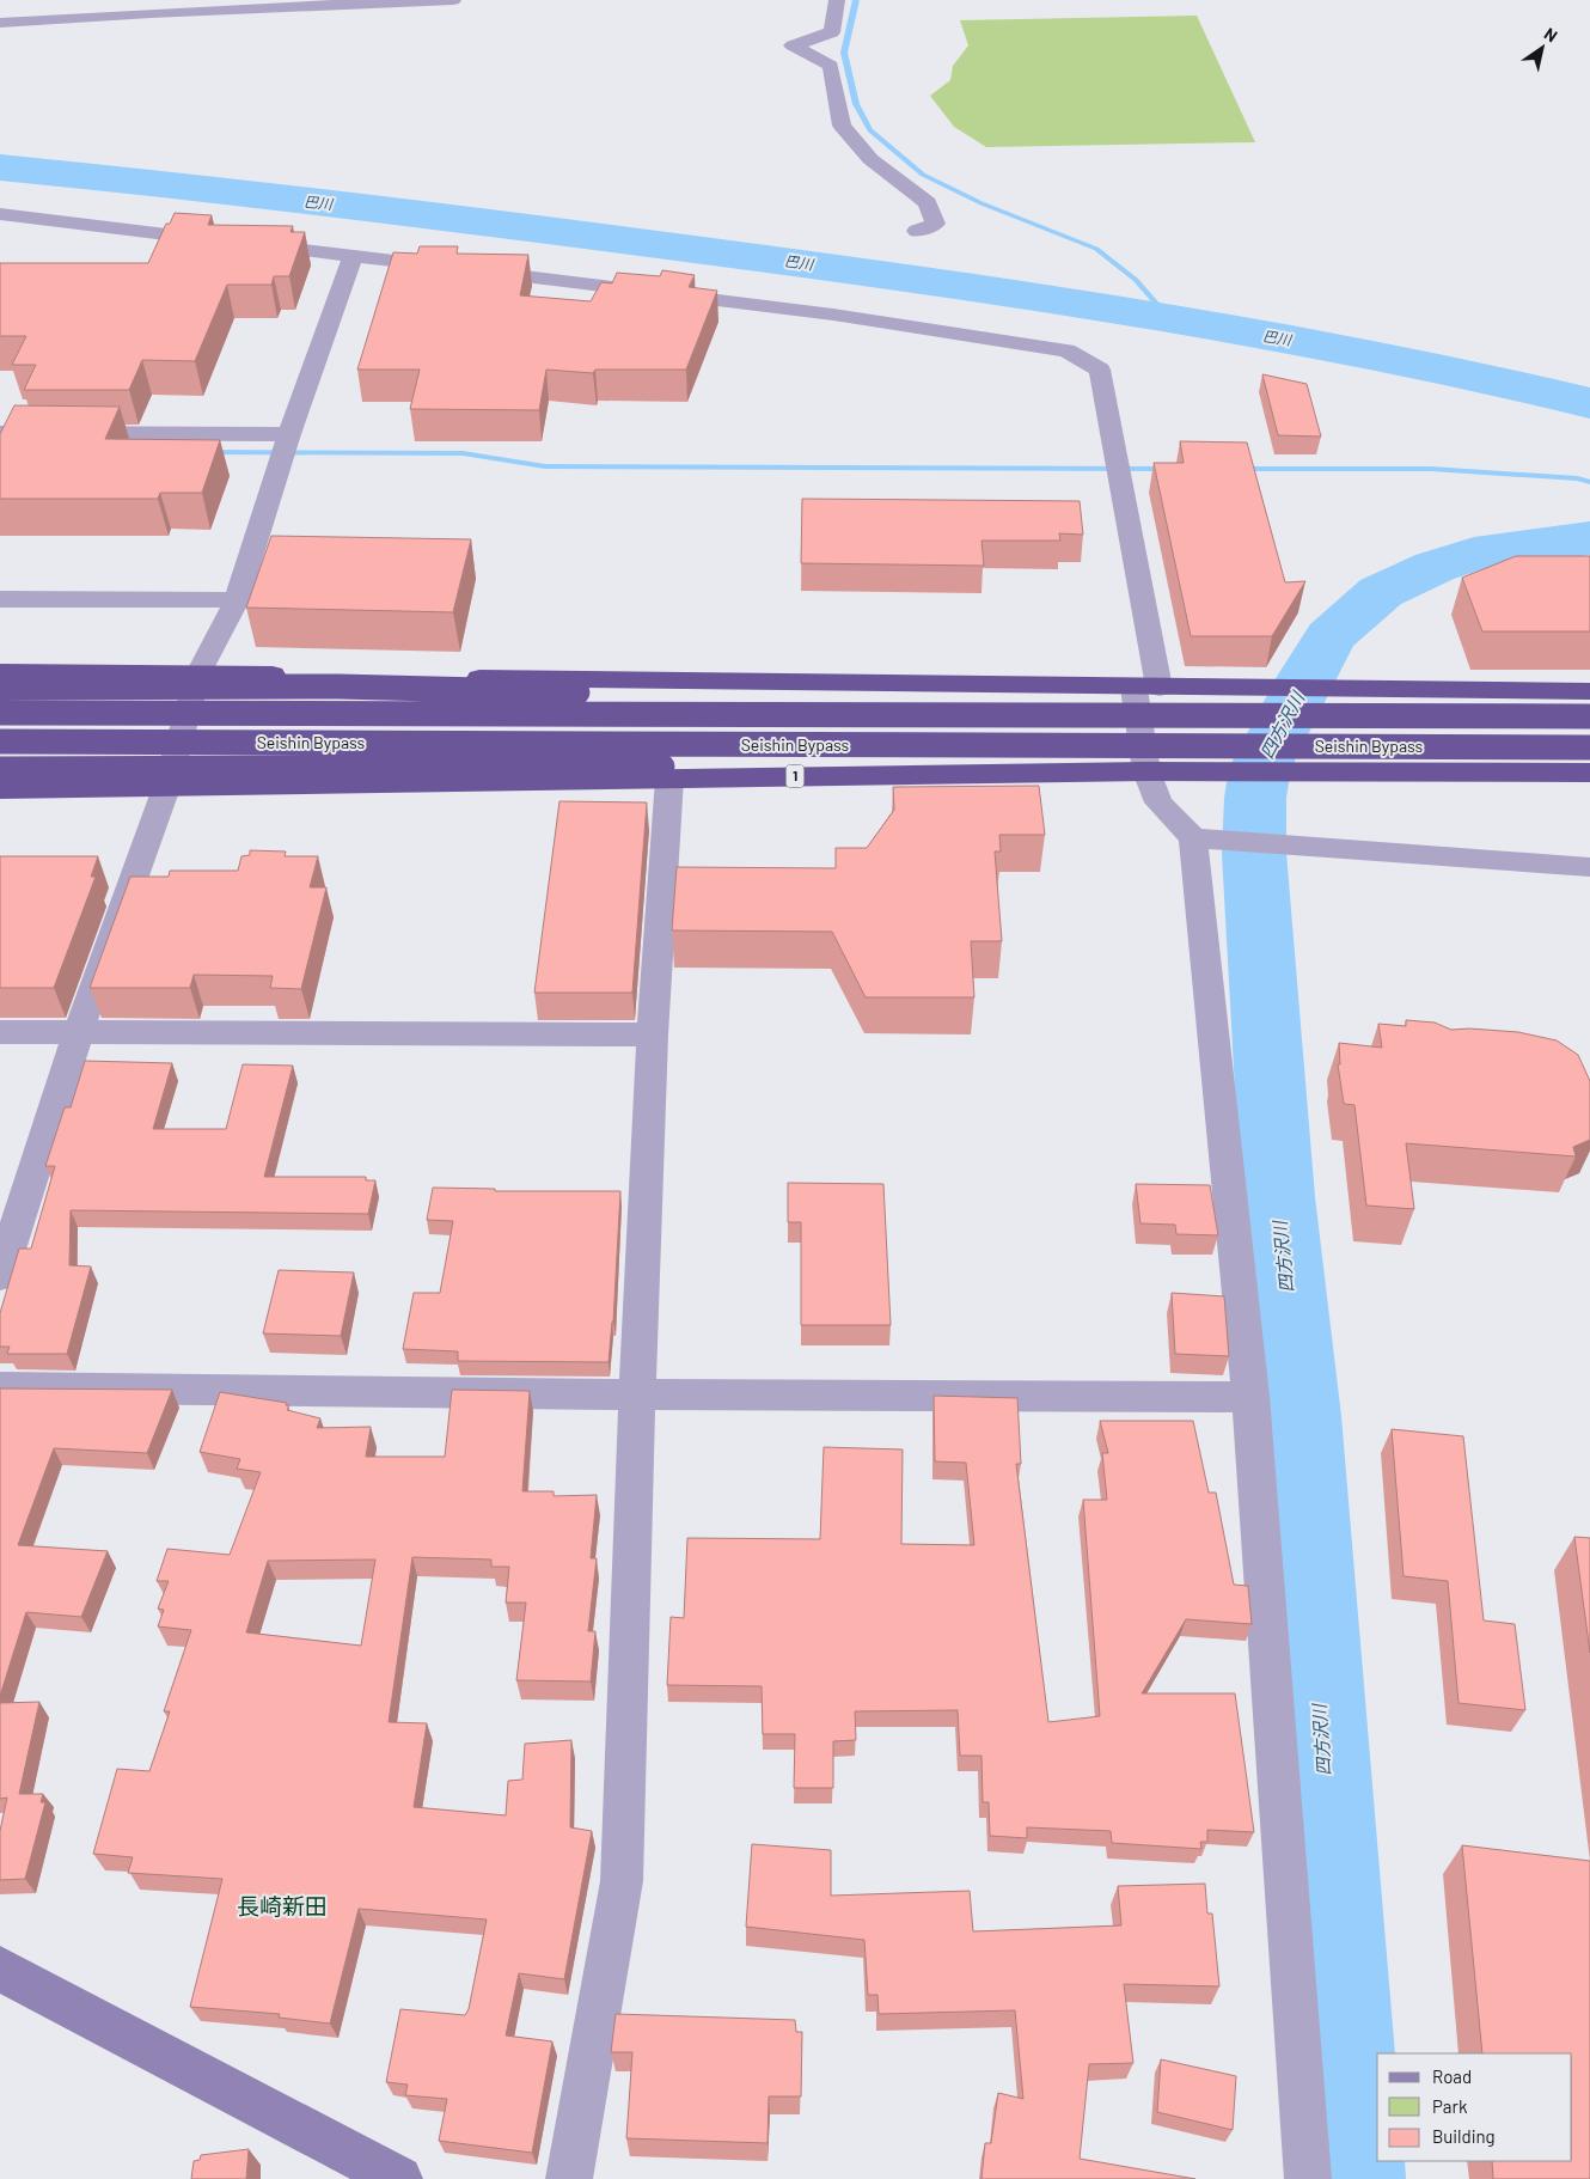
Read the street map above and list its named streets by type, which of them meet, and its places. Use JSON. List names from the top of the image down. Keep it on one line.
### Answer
{"streets":{"highway":["Seishin Bypass","1"]},"districts":["長崎新田"],"water":["巴川","四方沢川"],"legend":["Road","Park","Building"],"north":"top right"}
